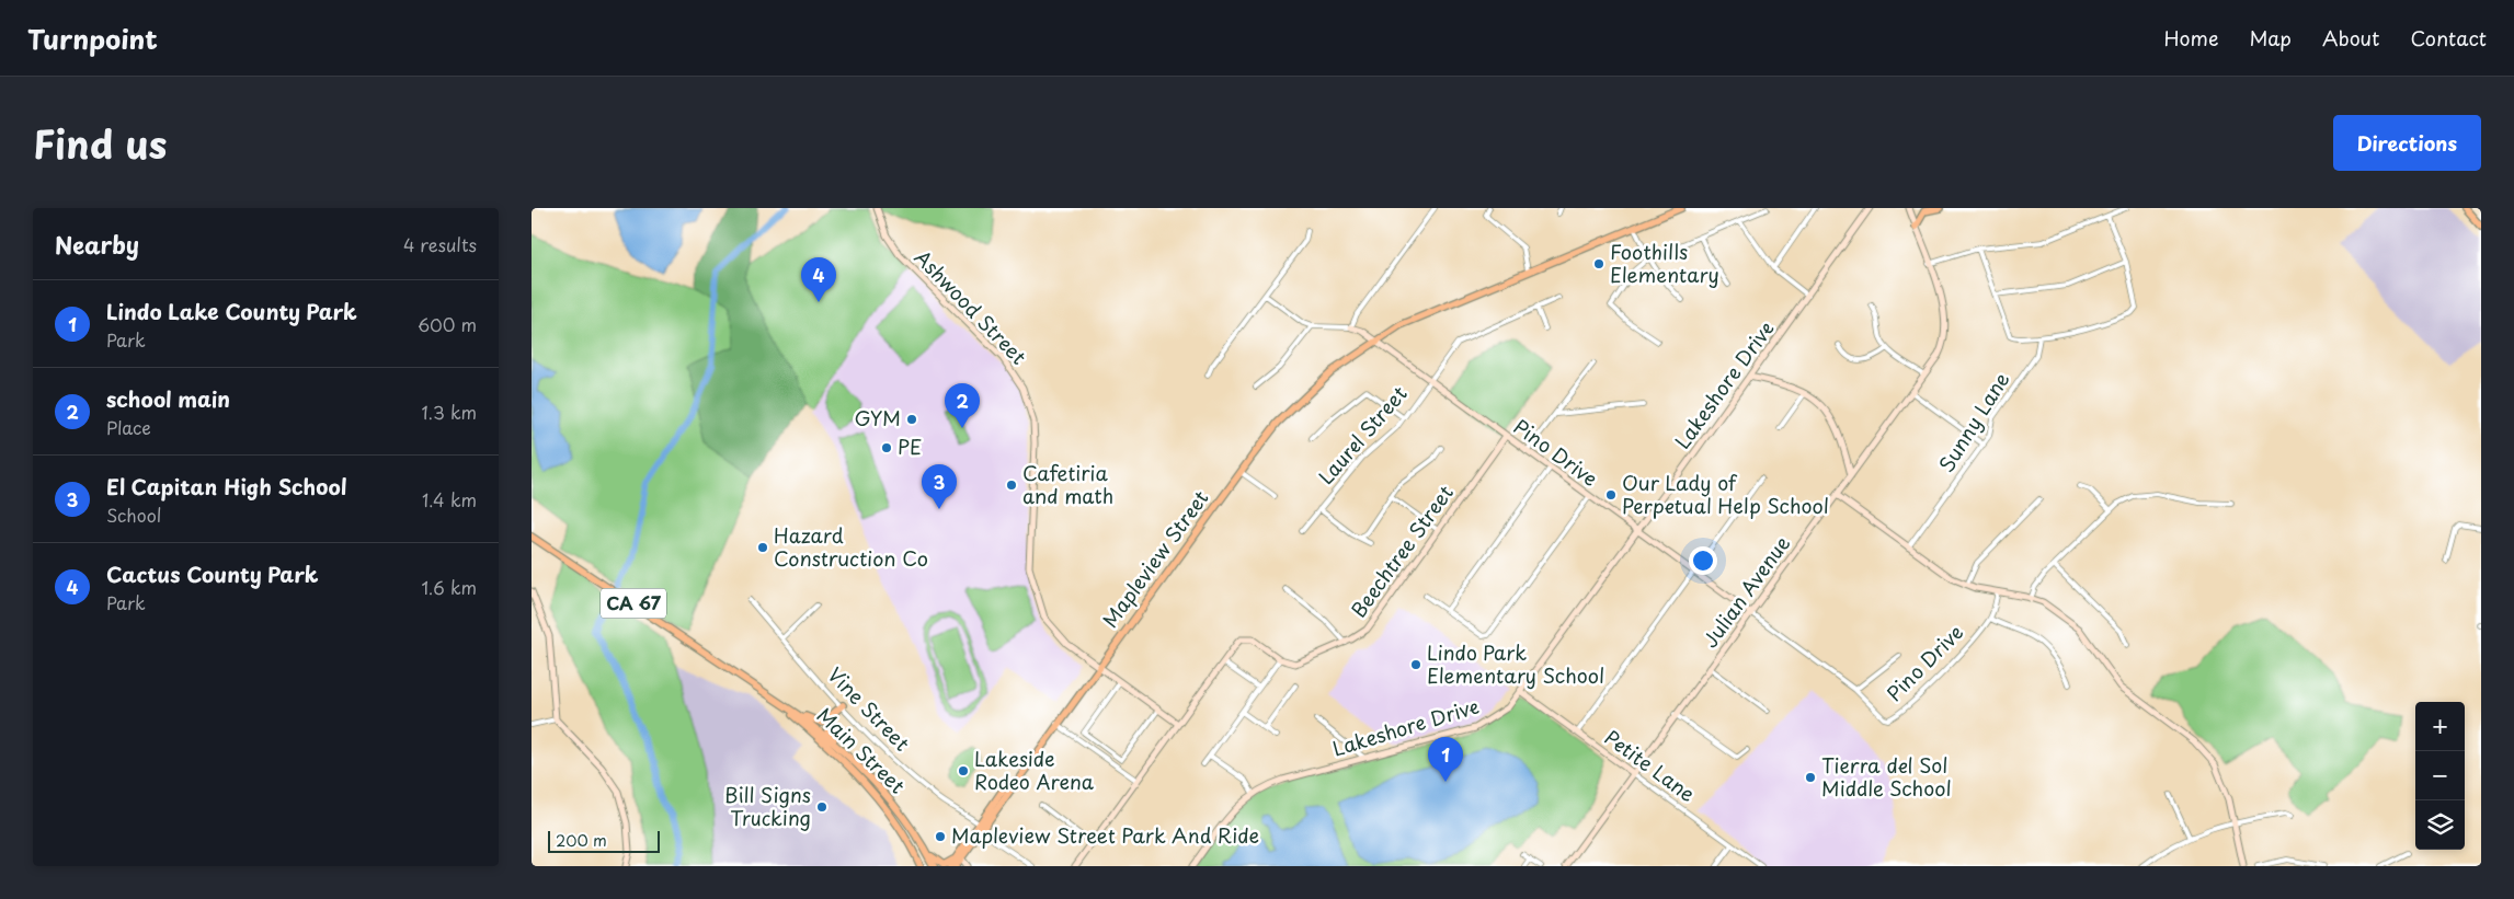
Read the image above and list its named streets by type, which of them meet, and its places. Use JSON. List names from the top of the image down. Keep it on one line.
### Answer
{"streets":{"main road":["Mapleview Street","CA 67","Main Street"],"street":["Ashwood Street","Lakeshore Drive","Sunny Lane","Laurel Street","Pino Drive","Beechtree Street","Julian Avenue","Vine Street","Petite Lane"]},"crossings":[["Ashwood Street","Mapleview Street"],["Lakeshore Drive","Pino Drive"],["Lakeshore Drive","Petite Lane"],["Laurel Street","Pino Drive"],["Pino Drive","Beechtree Street"],["Pino Drive","Mapleview Street"],["Pino Drive","Julian Avenue"],["Mapleview Street","Vine Street"],["Julian Avenue","Petite Lane"]],"places":["Foothills Elementary","GYM","PE","Cafetiria and math","Our Lady of Perpetual Help School","Hazard Construction Co","Lindo Park Elementary School","Lakeside Rodeo Arena","Tierra del Sol Middle School","Bill Signs Trucking","Mapleview Street Park And Ride"],"scale_bar":"200 m","page":{"header":"Turnpoint","nav":["Home","Map","About","Contact"],"title":"Find us","buttons":"Directions","heading":["Nearby","4 results"],"pins":["4","2","3","1"],"list":[{"mark":"1","name":"Lindo Lake County Park","note":"Park","value":"600 m"},{"mark":"2","name":"school main","note":"Place","value":"1.3 km"},{"mark":"3","name":"El Capitan High School","note":"School","value":"1.4 km"},{"mark":"4","name":"Cactus County Park","note":"Park","value":"1.6 km"}],"map_buttons":["+","−"],"scale":"200 m"}}
